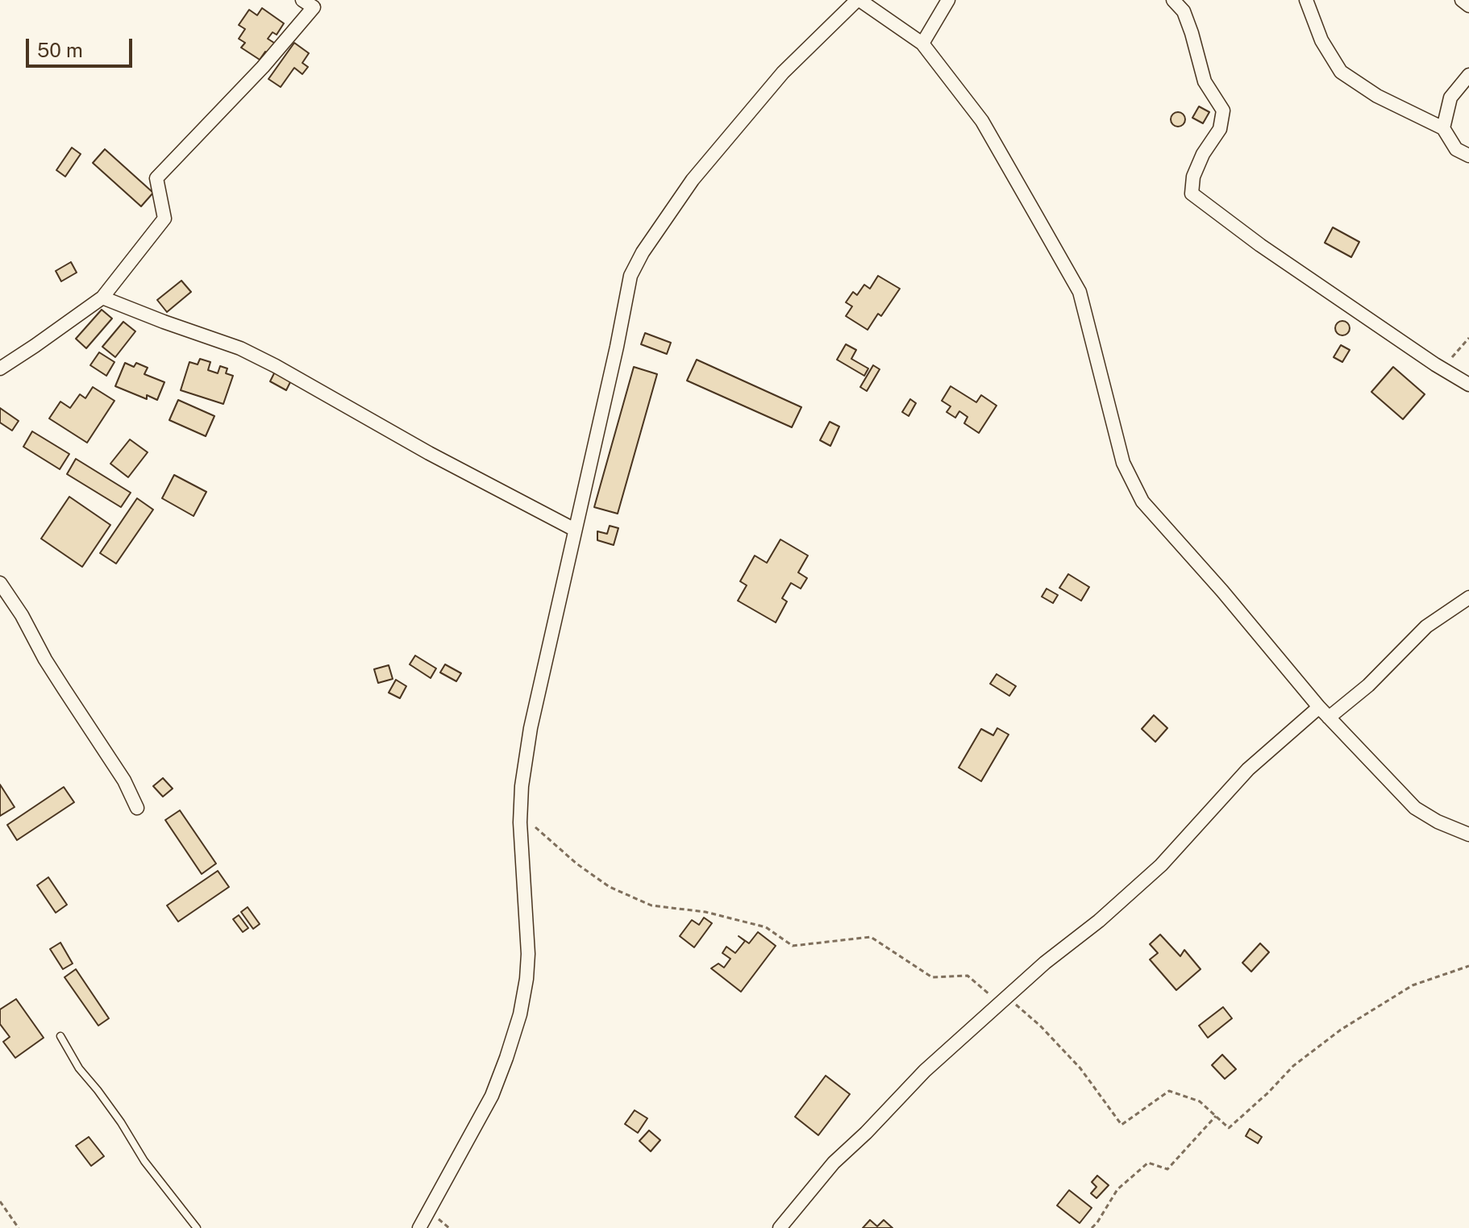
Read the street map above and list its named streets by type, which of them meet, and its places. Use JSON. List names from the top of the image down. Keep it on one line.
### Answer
{"scale_bar":"50 m"}
